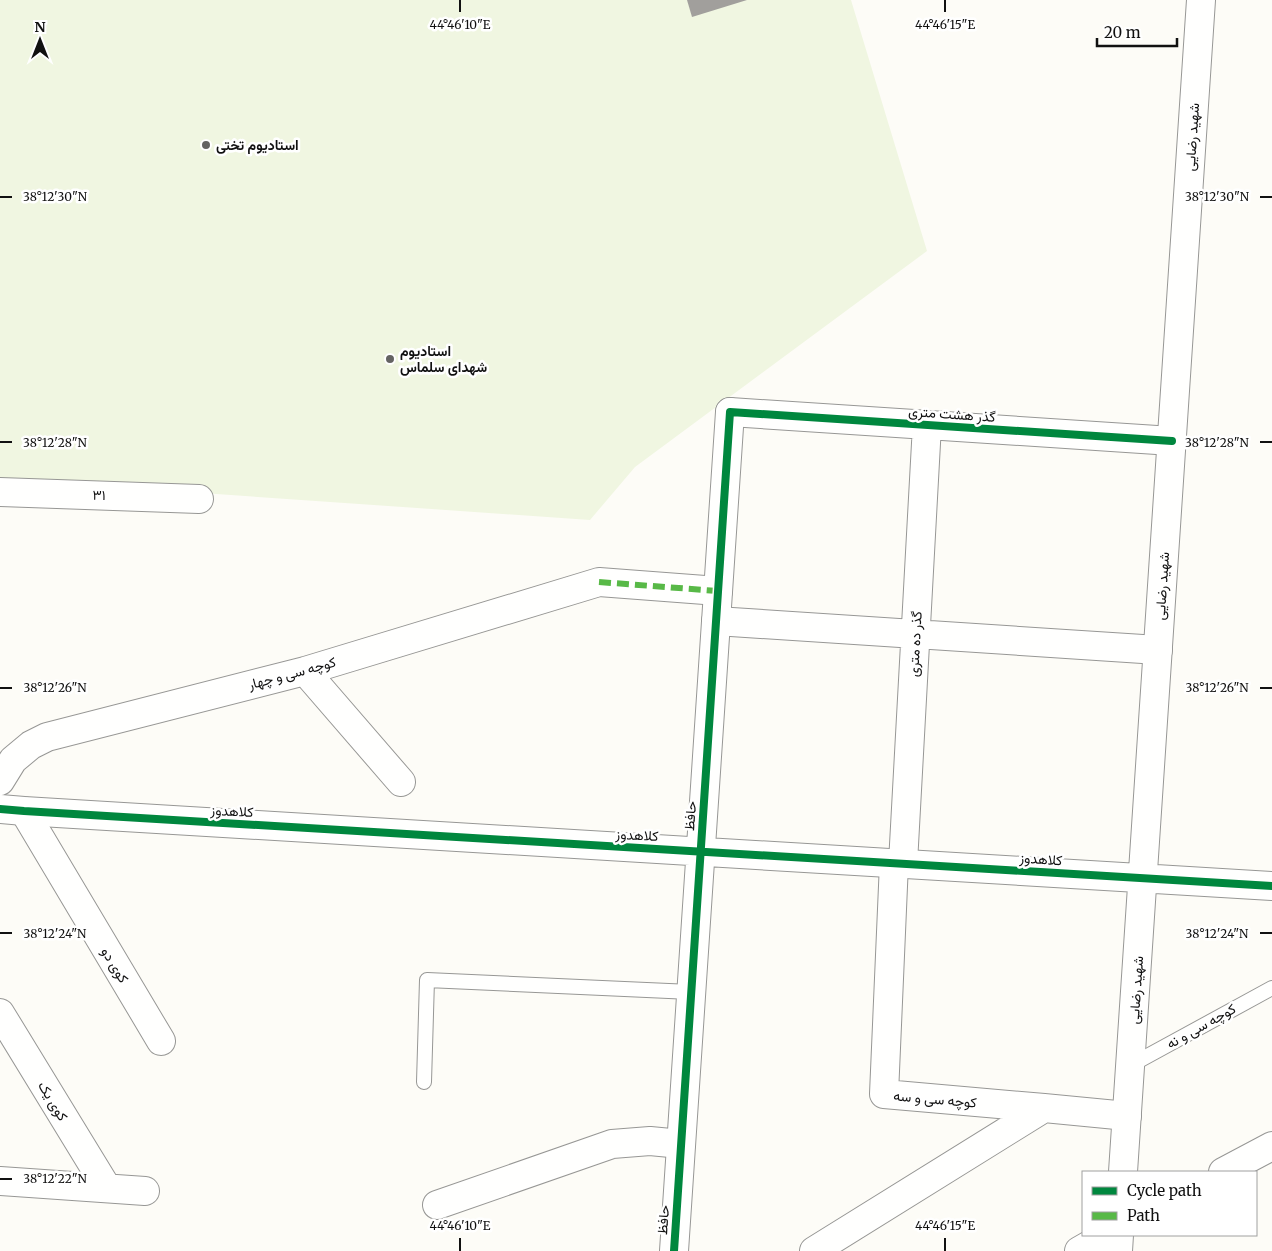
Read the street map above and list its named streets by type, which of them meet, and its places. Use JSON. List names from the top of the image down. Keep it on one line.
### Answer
{"streets":{"street":["شهید رضایی","گذر هشت متری","۳۱","گذر ده متری","کوچه سی و چهار","کلاهدوز","حافظ","کوی دو","کوچه سی و سه","کوی یک"],"lane":["کوچه سی و نه"]},"crossings":[["شهید رضایی","گذر هشت متری"],["شهید رضایی","کلاهدوز"],["شهید رضایی","کوچه سی و نه"],["شهید رضایی","کوچه سی و سه"],["گذر هشت متری","گذر ده متری"],["گذر هشت متری","حافظ"],["گذر ده متری","کلاهدوز"],["گذر ده متری","کوچه سی و سه"],["کوچه سی و چهار","حافظ"],["کلاهدوز","حافظ"],["کلاهدوز","کوی دو"],["کلاهدوز","کوچه سی و سه"]],"places":["استادیوم تختی","استادیوم شهدای سلماس"],"legend":["Cycle path","Path"],"scale_bar":"20 m","north":"top","coordinates":["44°46'10\"E","44°46'15\"E","38°12'30\"N","38°12'28\"N","38°12'26\"N","38°12'24\"N","38°12'22\"N"]}
